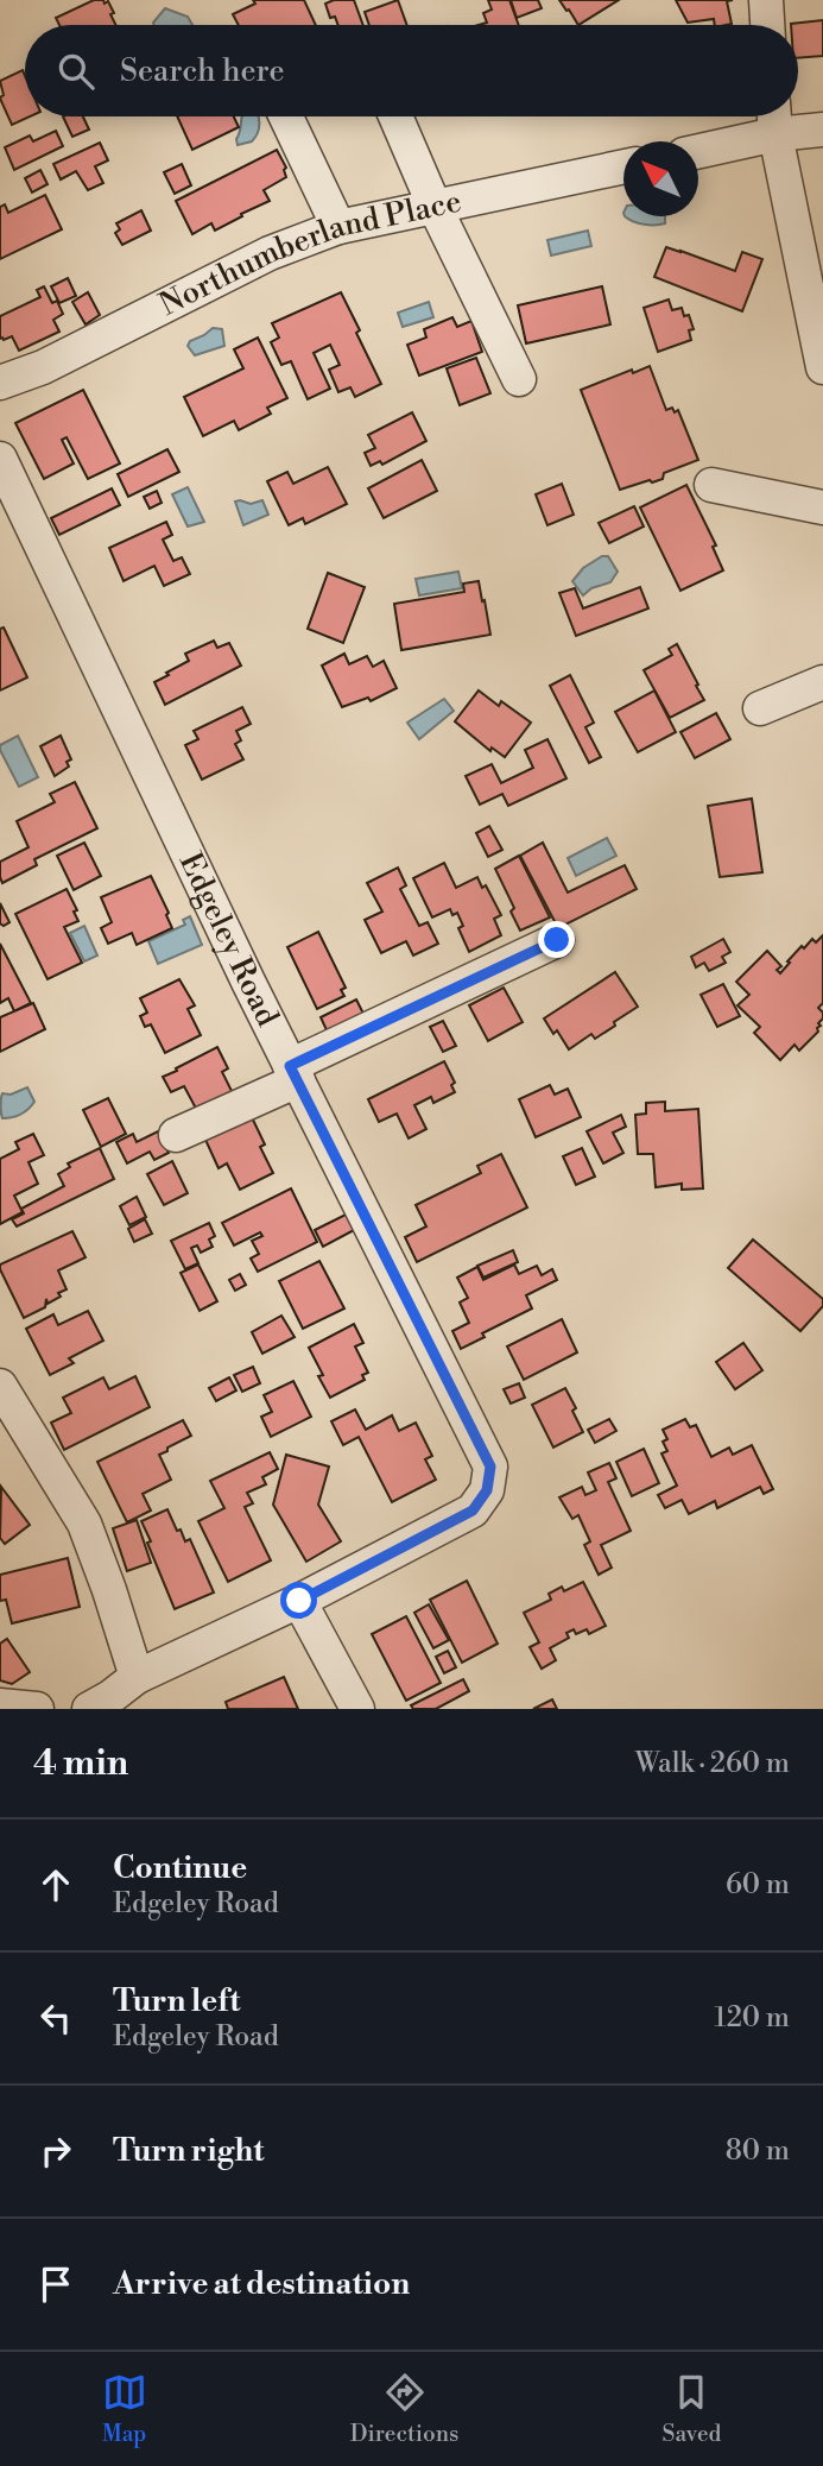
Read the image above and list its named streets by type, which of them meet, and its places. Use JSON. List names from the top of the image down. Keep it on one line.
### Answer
{"streets":{"street":["Northumberland Place","Edgeley Road"]},"north":"top left","page":{"search":"Search here","heading":["4 min","Walk · 260 m"],"list":[["Continue","Edgeley Road","60 m"],["Turn left","Edgeley Road","120 m"],["Turn right","80 m"],"Arrive at destination"],"nav":["Map","Directions","Saved"]}}
